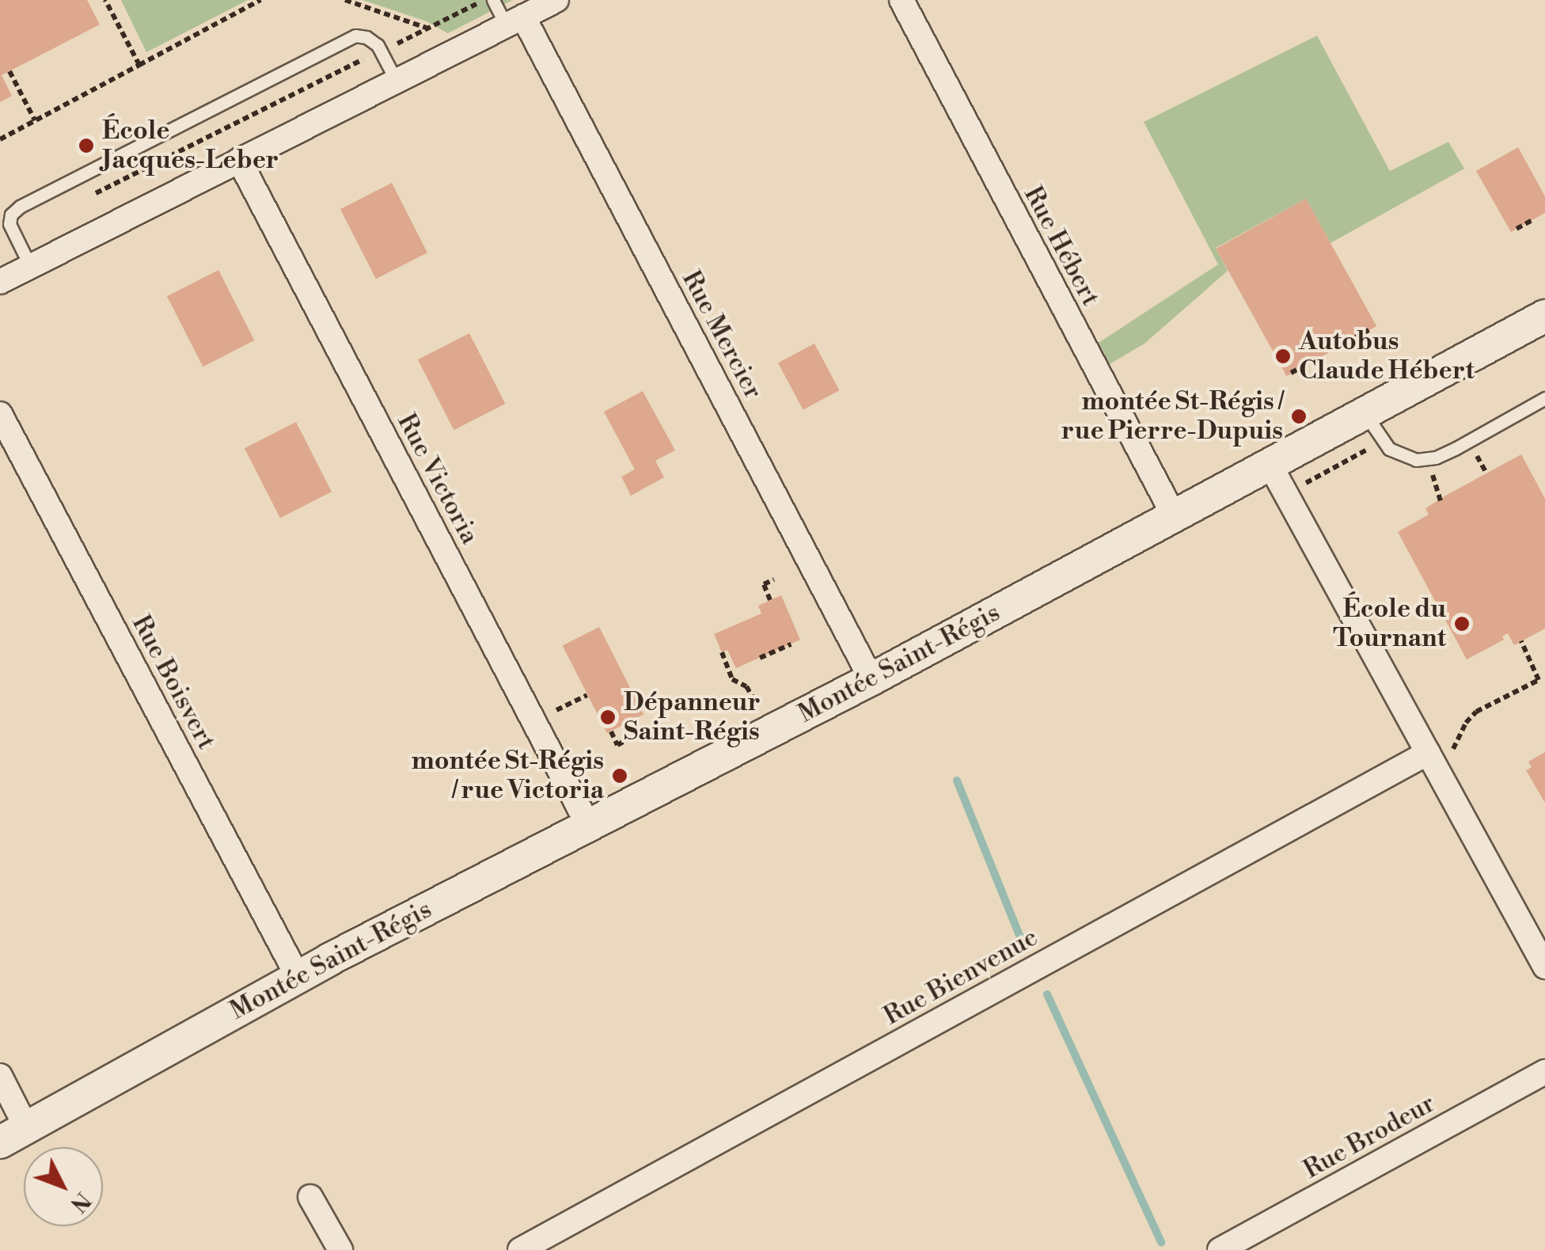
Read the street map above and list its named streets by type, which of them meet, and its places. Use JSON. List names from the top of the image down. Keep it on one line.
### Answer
{"streets":{"street":["Rue Hébert","Rue Mercier","Rue Victoria","Montée Saint-Régis","Rue Boisvert","Rue Bienvenue","Rue Brodeur"]},"crossings":[["Rue Hébert","Montée Saint-Régis"],["Rue Mercier","Montée Saint-Régis"],["Rue Victoria","Montée Saint-Régis"],["Montée Saint-Régis","Rue Boisvert"]],"places":["École Jacques-Leber","Autobus Claude Hébert","montée St-Régis / rue Pierre-Dupuis","École du Tournant","Dépanneur Saint-Régis","montée St-Régis / rue Victoria"],"north":"bottom right"}
